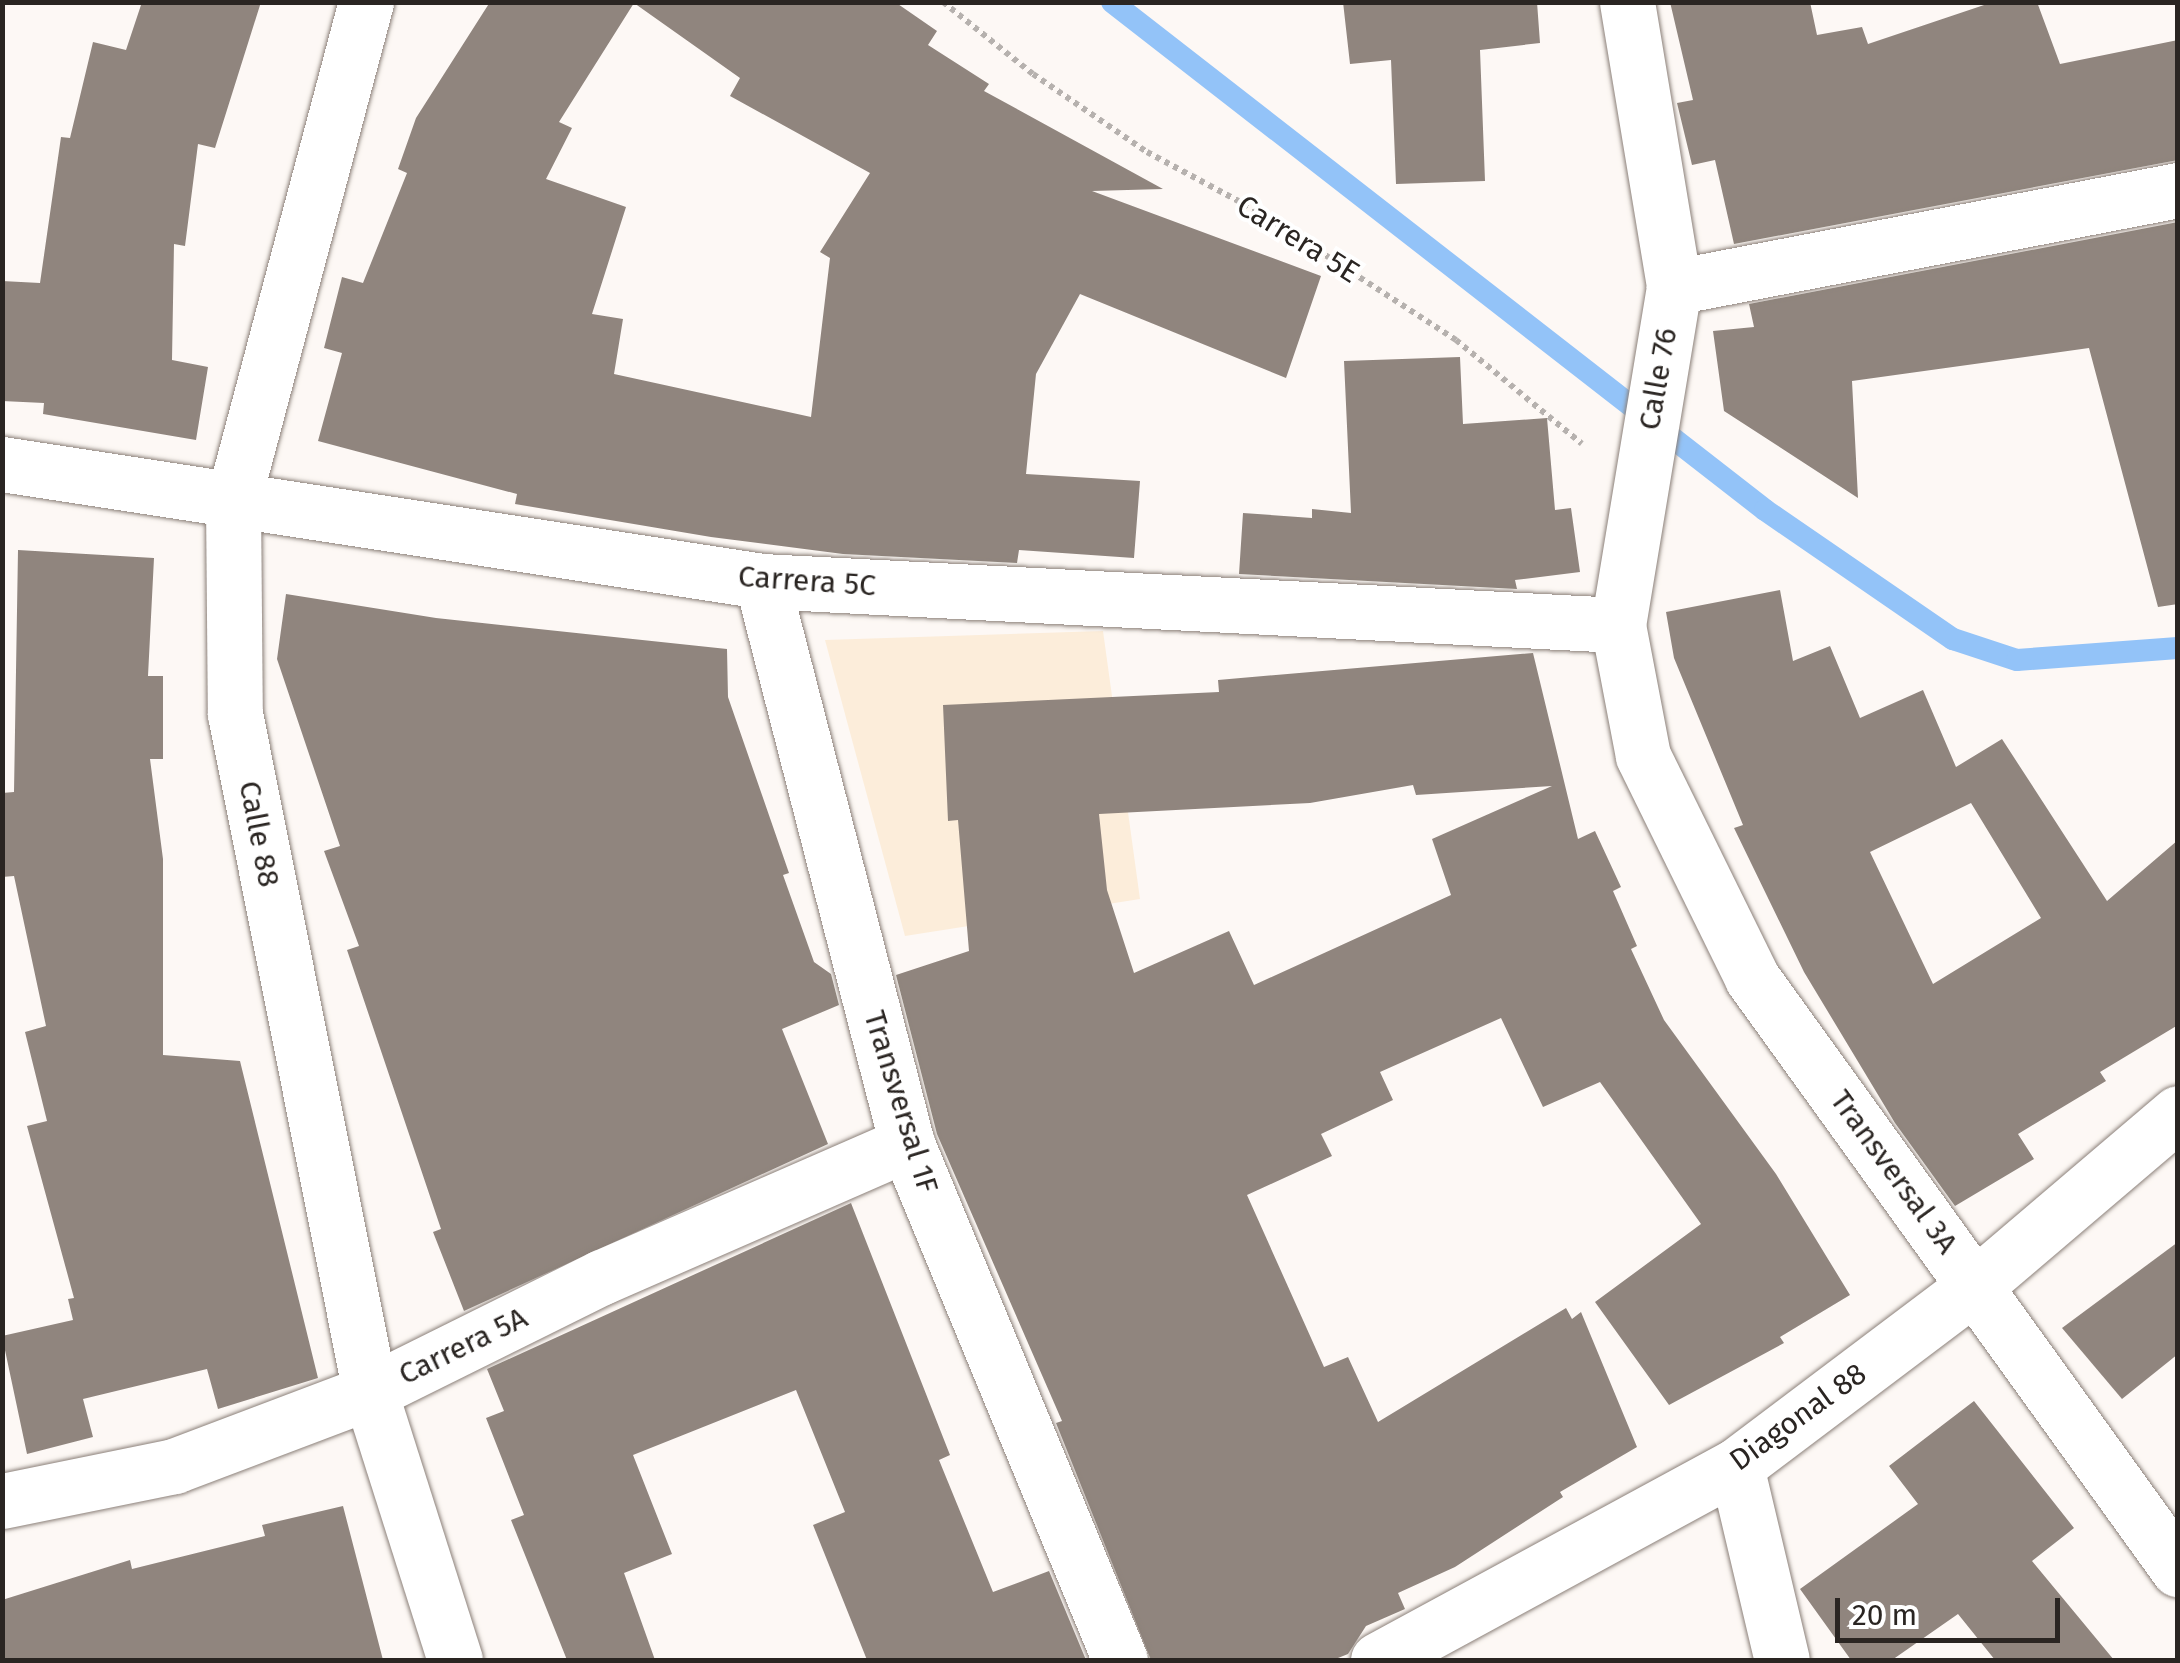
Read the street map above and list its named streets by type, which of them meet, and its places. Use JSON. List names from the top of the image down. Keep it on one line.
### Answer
{"streets":{"street":["Calle 76","Carrera 5C","Calle 88","Transversal 1F","Transversal 3A","Carrera 5A","Diagonal 88"],"path":["Carrera 5E"]},"crossings":[["Carrera 5E","Calle 76"],["Calle 76","Carrera 5C"],["Calle 76","Transversal 3A"],["Carrera 5C","Calle 88"],["Carrera 5C","Transversal 1F"],["Calle 88","Carrera 5A"],["Transversal 1F","Carrera 5A"],["Transversal 3A","Diagonal 88"]],"scale_bar":"20 m"}
